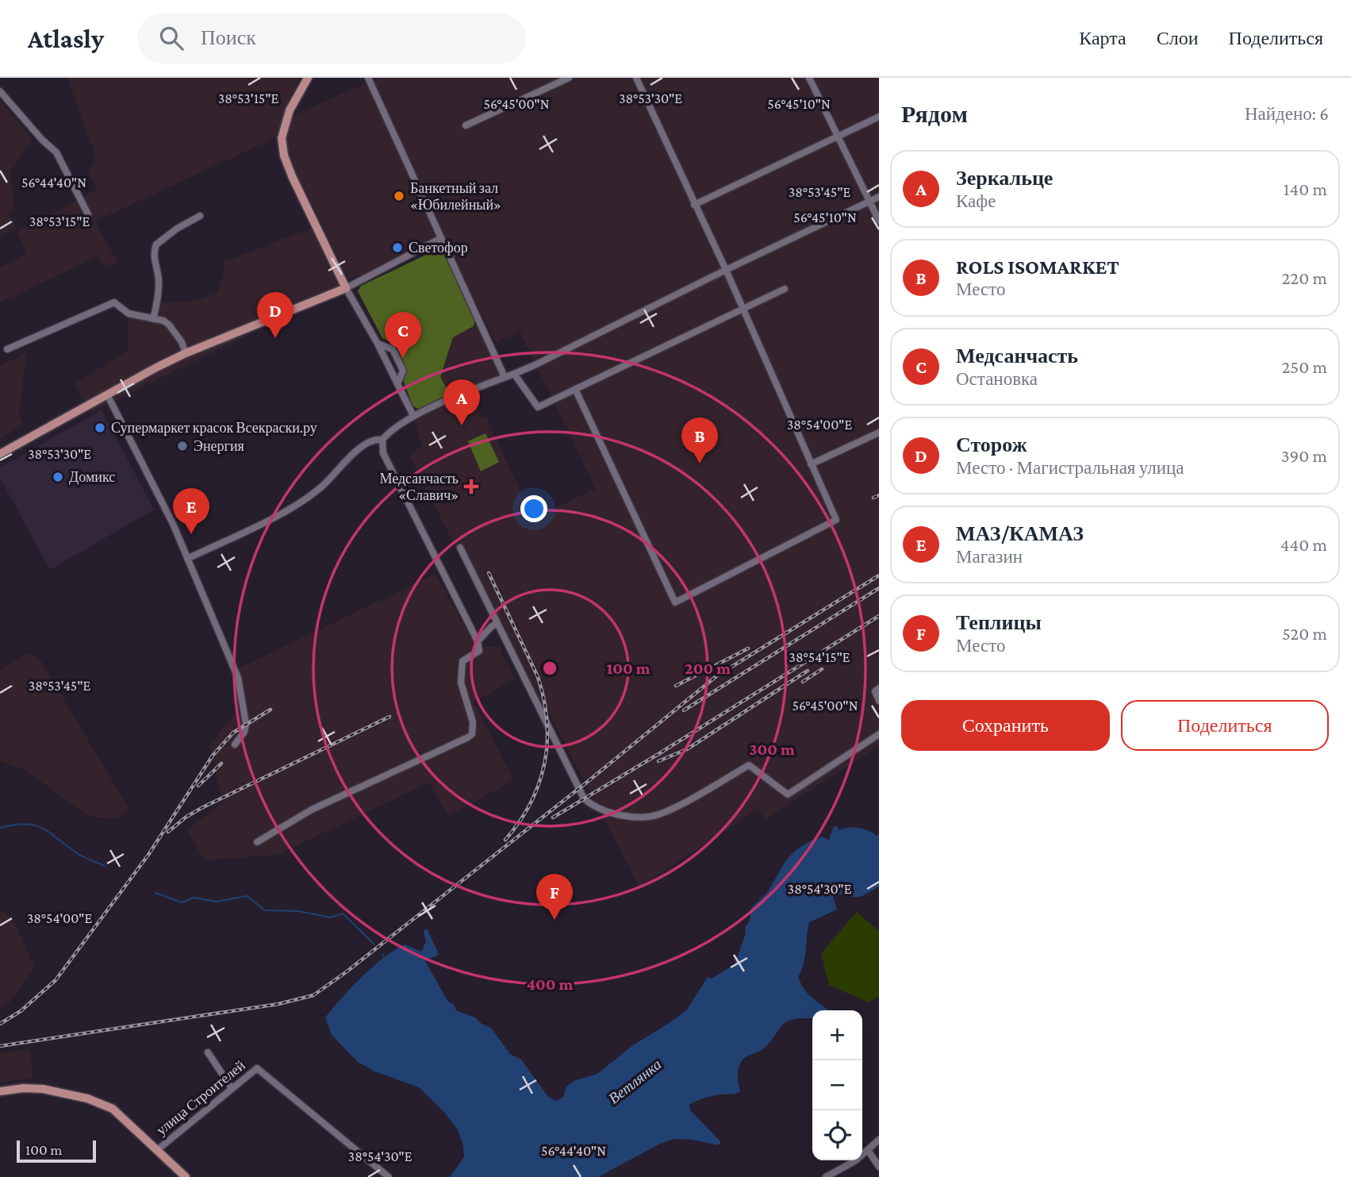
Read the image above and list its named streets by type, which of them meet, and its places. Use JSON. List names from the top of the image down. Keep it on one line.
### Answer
{"streets":{"street":["улица Строителей"]},"water":["Ветлянка"],"places":{"other":["Банкетный зал «Юбилейный»","Светофор","Супермаркет красок Всекраски.ру","Энергия","Домикс"],"health":["Медсанчасть «Славич»"]},"scale_bar":"100 m","page":{"header":"Atlasly","search":"Поиск","nav":["Карта","Слои","Поделиться"],"heading":["Рядом","Найдено: 6"],"list":[{"mark":"A","name":"Зеркальце","note":"Кафе","value":"140 m"},{"mark":"B","name":"ROLS ISOMARKET","note":"Место","value":"220 m"},{"mark":"C","name":"Медсанчасть","note":"Остановка","value":"250 m"},{"mark":"D","name":"Сторож","note":"Место · Магистральная улица","value":"390 m"},{"mark":"E","name":"МАЗ/КАМАЗ","note":"Магазин","value":"440 m"},{"mark":"F","name":"Теплицы","note":"Место","value":"520 m"}],"pins":["D","C","A","B","E","F"],"buttons":["Сохранить","Поделиться"],"map_buttons":["+","−"],"scale":"100 m"},"coordinates":["38°53'15\"E","38°53'30\"E","56°45'10\"N","56°45'00\"N","56°44'40\"N","38°53'45\"E","38°54'00\"E","38°54'15\"E","38°54'30\"E"],"rings":["100 m","200 m","300 m","400 m"]}
